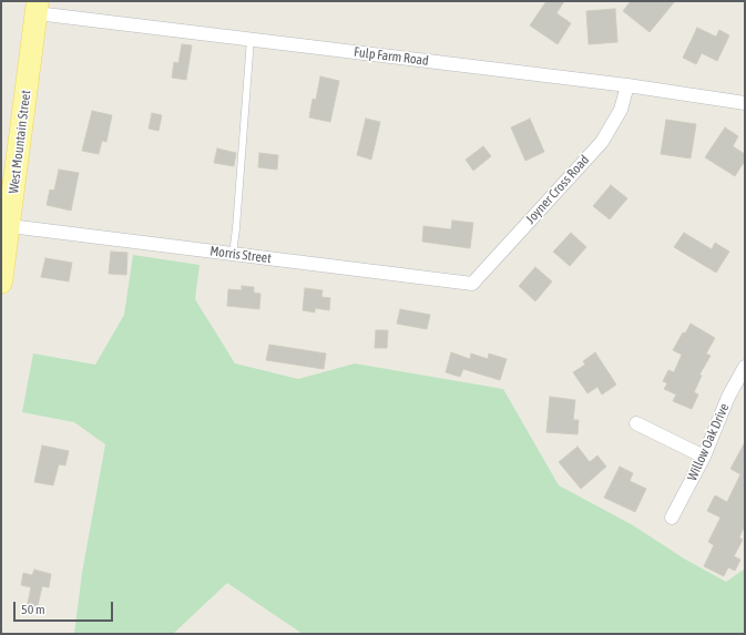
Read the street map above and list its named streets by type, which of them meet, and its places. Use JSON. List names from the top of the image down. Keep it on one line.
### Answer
{"streets":{"main road":["West Mountain Street"],"street":["Fulp Farm Road","Joyner Cross Road","Morris Street","Willow Oak Drive"]},"crossings":[["Fulp Farm Road","West Mountain Street"],["Fulp Farm Road","Joyner Cross Road"],["West Mountain Street","Morris Street"],["Joyner Cross Road","Morris Street"]],"scale_bar":"50 m"}
